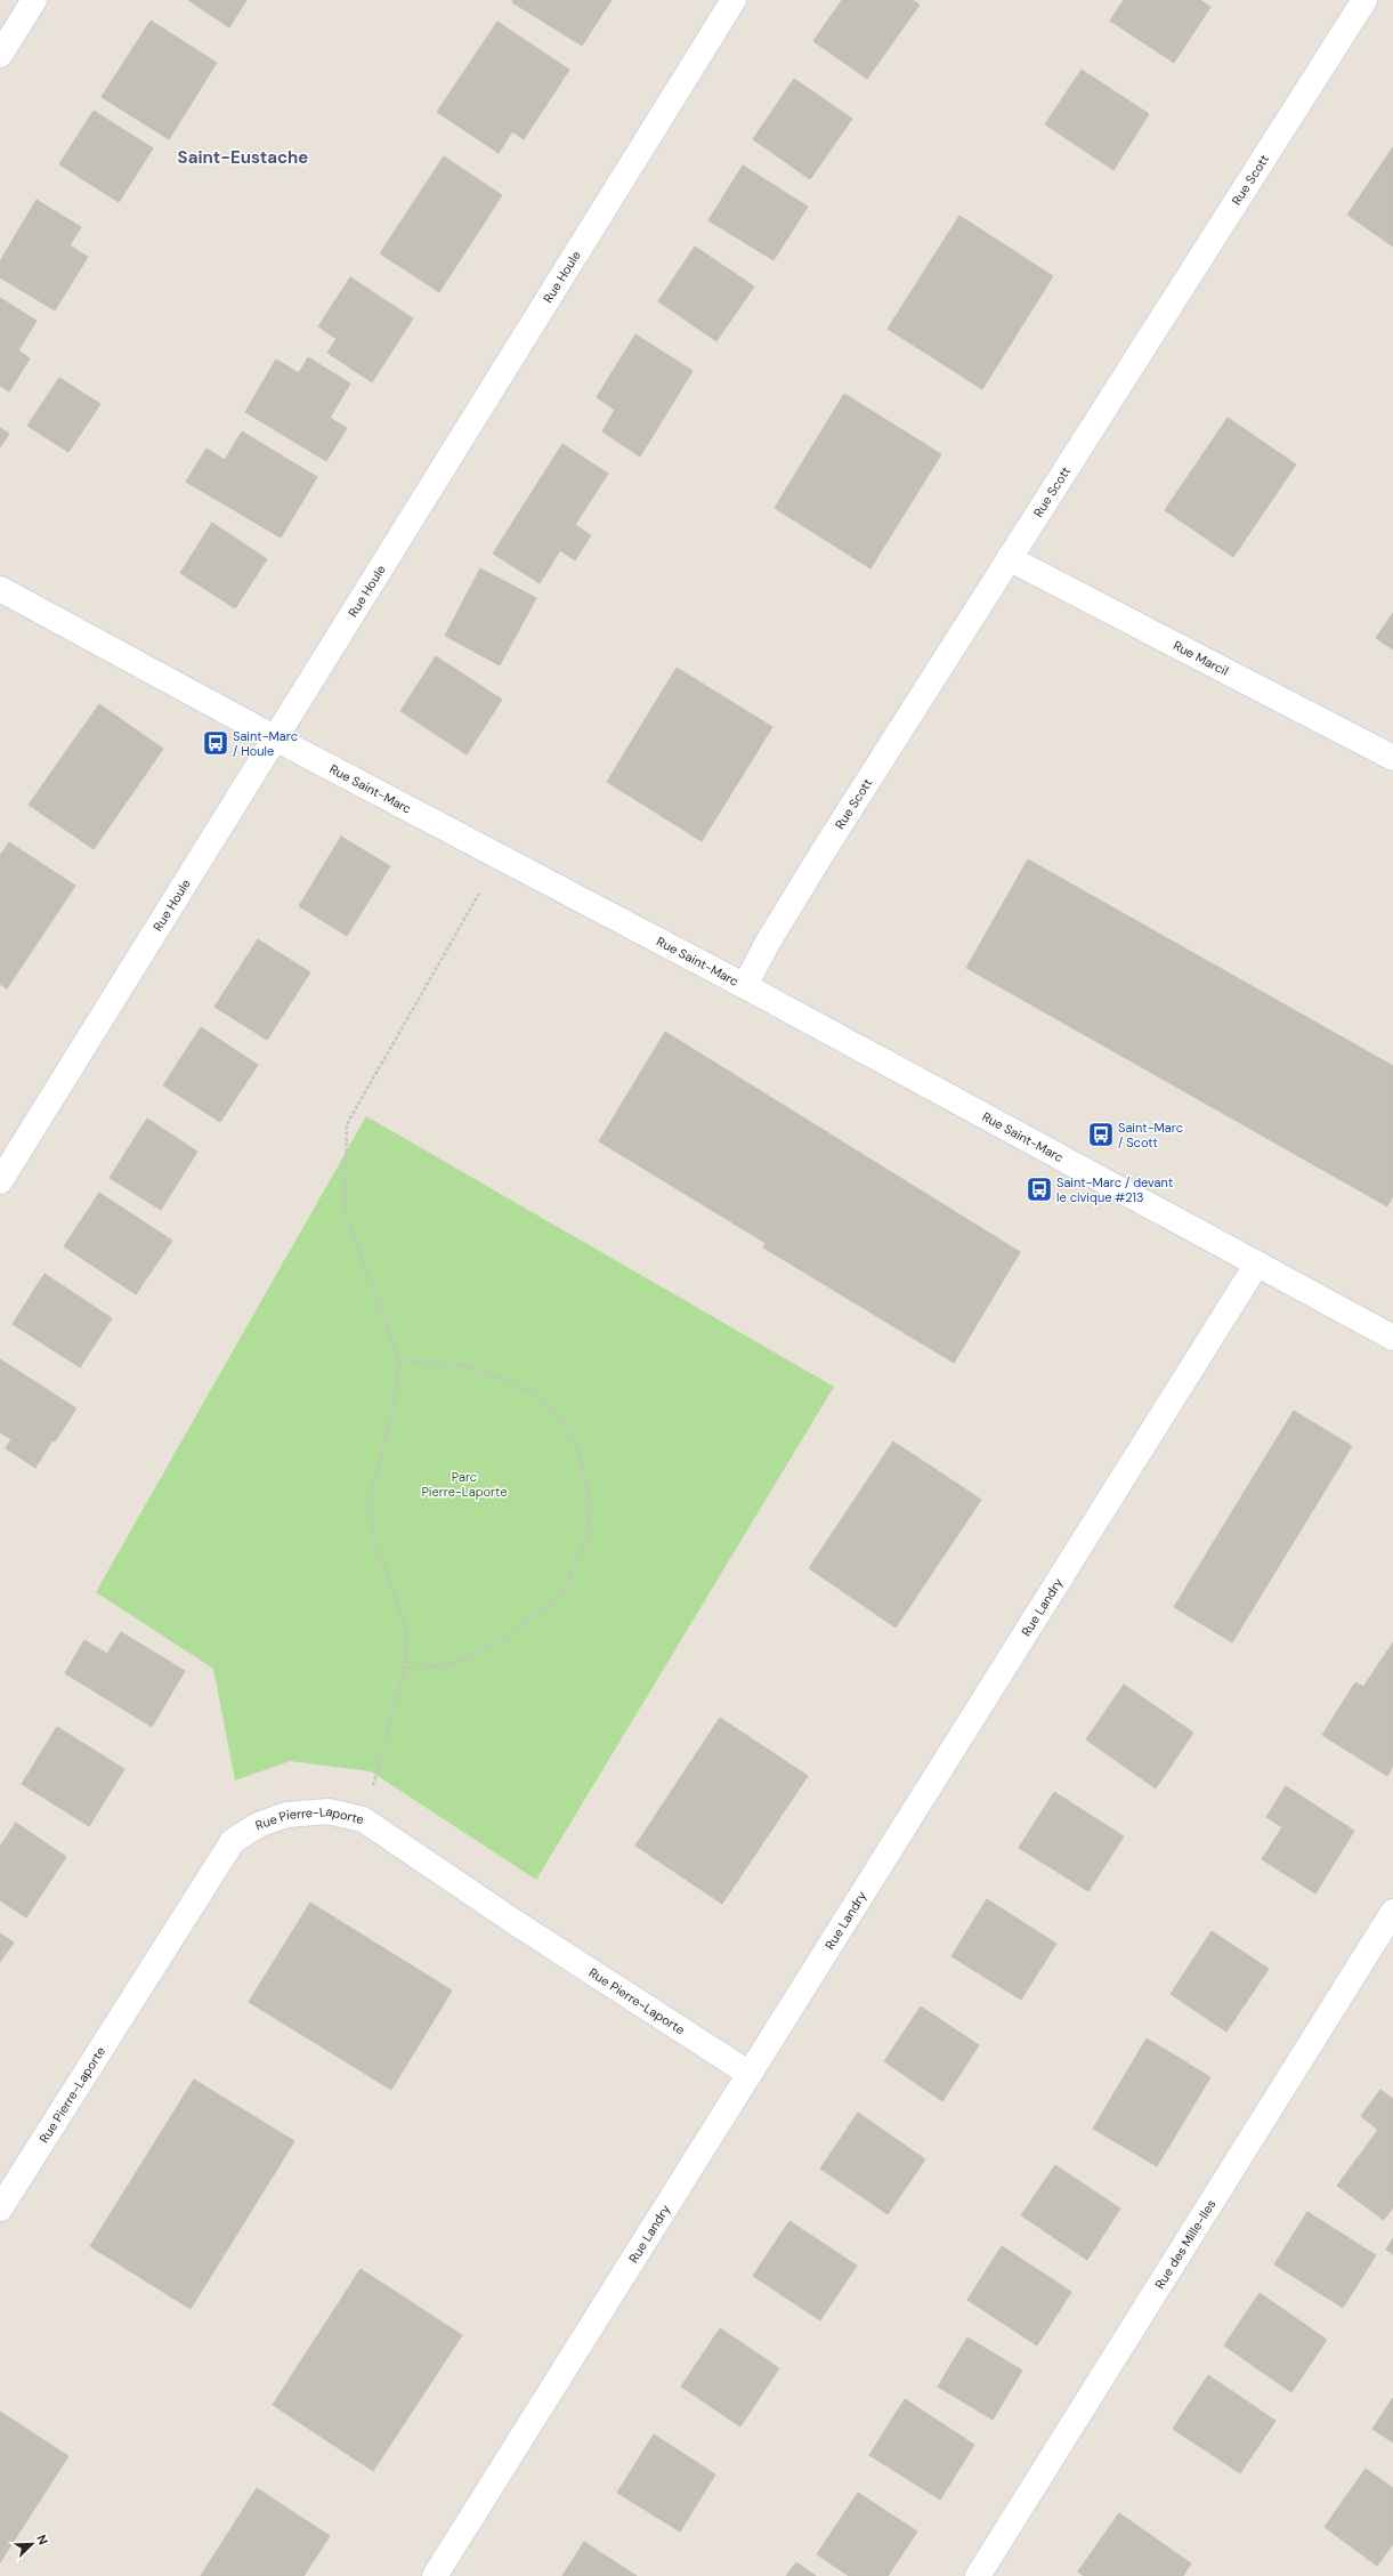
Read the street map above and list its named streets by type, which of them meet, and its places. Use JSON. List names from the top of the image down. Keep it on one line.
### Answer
{"streets":{"street":["Rue Scott","Rue Houle","Rue Marcil","Rue Saint-Marc","Rue Landry","Rue Pierre-Laporte","Rue des Mille-Iles"]},"crossings":[["Rue Scott","Rue Marcil"],["Rue Scott","Rue Saint-Marc"],["Rue Houle","Rue Saint-Marc"],["Rue Saint-Marc","Rue Landry"],["Rue Landry","Rue Pierre-Laporte"]],"districts":["Saint-Eustache"],"parks":["Parc Pierre-Laporte"],"places":{"bus stop":["Saint-Marc / Houle","Saint-Marc / Scott","Saint-Marc / devant le civique #213"]},"north":"top right"}
